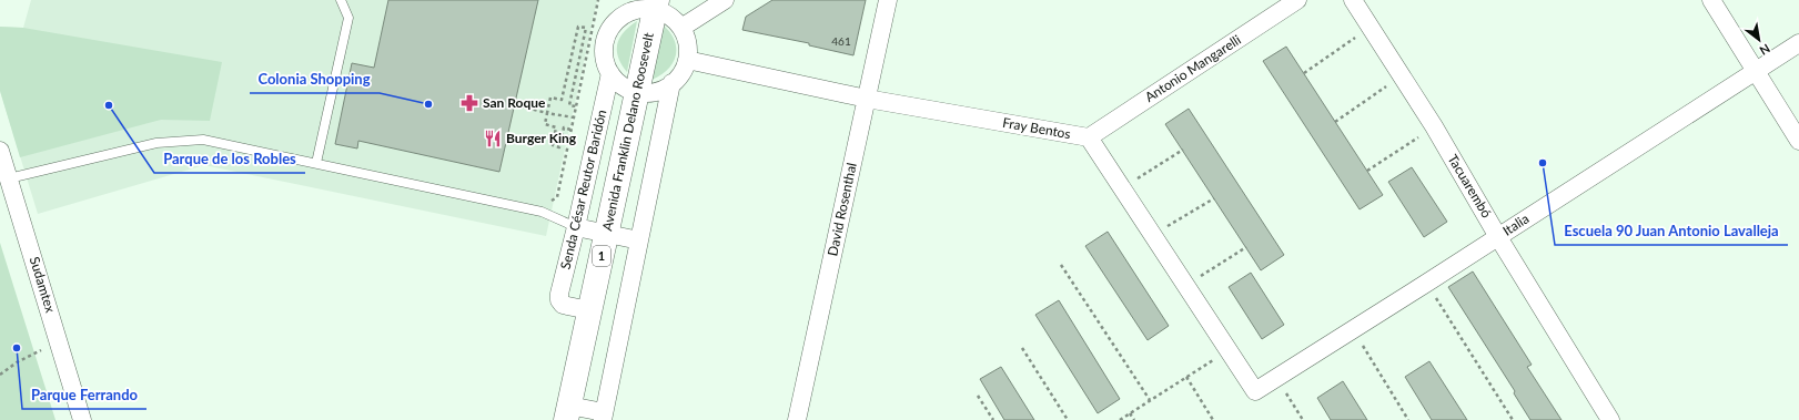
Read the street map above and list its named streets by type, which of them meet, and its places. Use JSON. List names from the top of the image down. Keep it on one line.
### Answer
{"streets":{"main road":["Avenida Franklin Delano Roosevelt","1"],"street":["Antonio Mangarelli","Fray Bentos","Tacuarembó","Senda César Reutor Baridón","David Rosenthal","Italia","Sudamtex"]},"crossings":[["Antonio Mangarelli","Fray Bentos"],["Fray Bentos","David Rosenthal"],["Fray Bentos","Italia"],["Avenida Franklin Delano Roosevelt","Senda César Reutor Baridón"],["Tacuarembó","Italia"]],"places":{"pharmacy":["San Roque"],"other":["Colonia Shopping","Parque de los Robles","Escuela 90 Juan Antonio Lavalleja","Parque Ferrando"],"restaurant":["Burger King"]},"house_numbers":["461"],"north":"bottom right"}
